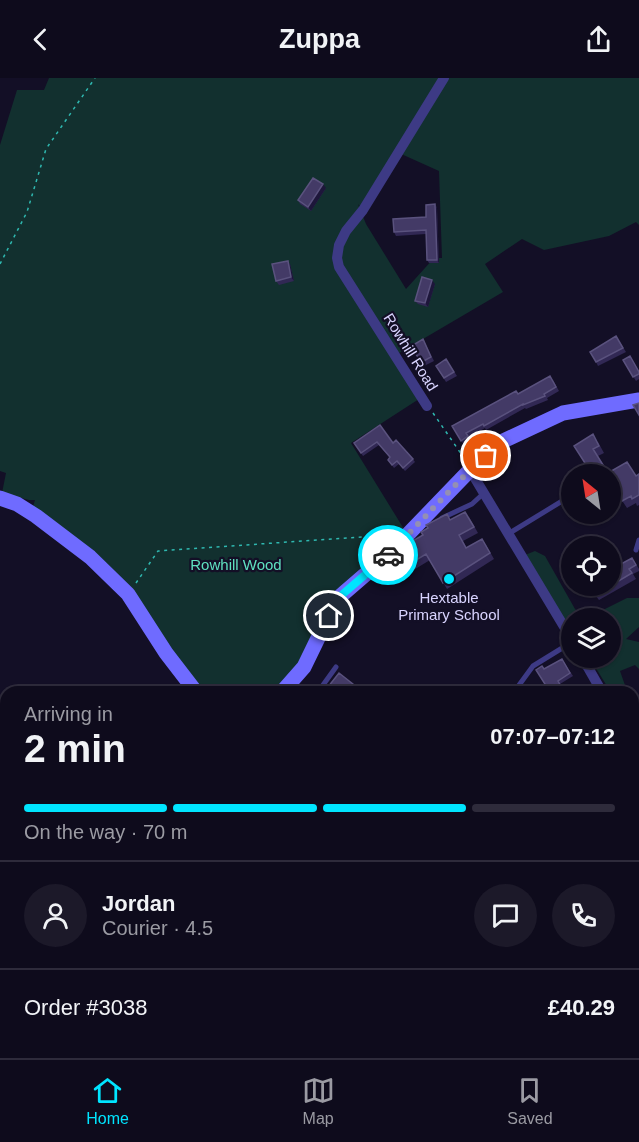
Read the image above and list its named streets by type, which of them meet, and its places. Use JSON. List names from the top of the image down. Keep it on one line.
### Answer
{"streets":{"street":["Rowhill Road"]},"parks":["Rowhill Wood"],"places":["Hextable Primary School"],"north":"top left","page":{"header":"Zuppa","heading":["2 min","Arriving in","07:07–07:12"],"panel":["Jordan","Courier · 4.5","Order #3038","£40.29"],"bar":"On the way · 70 m","tabs":["Home","Map","Saved"]}}
